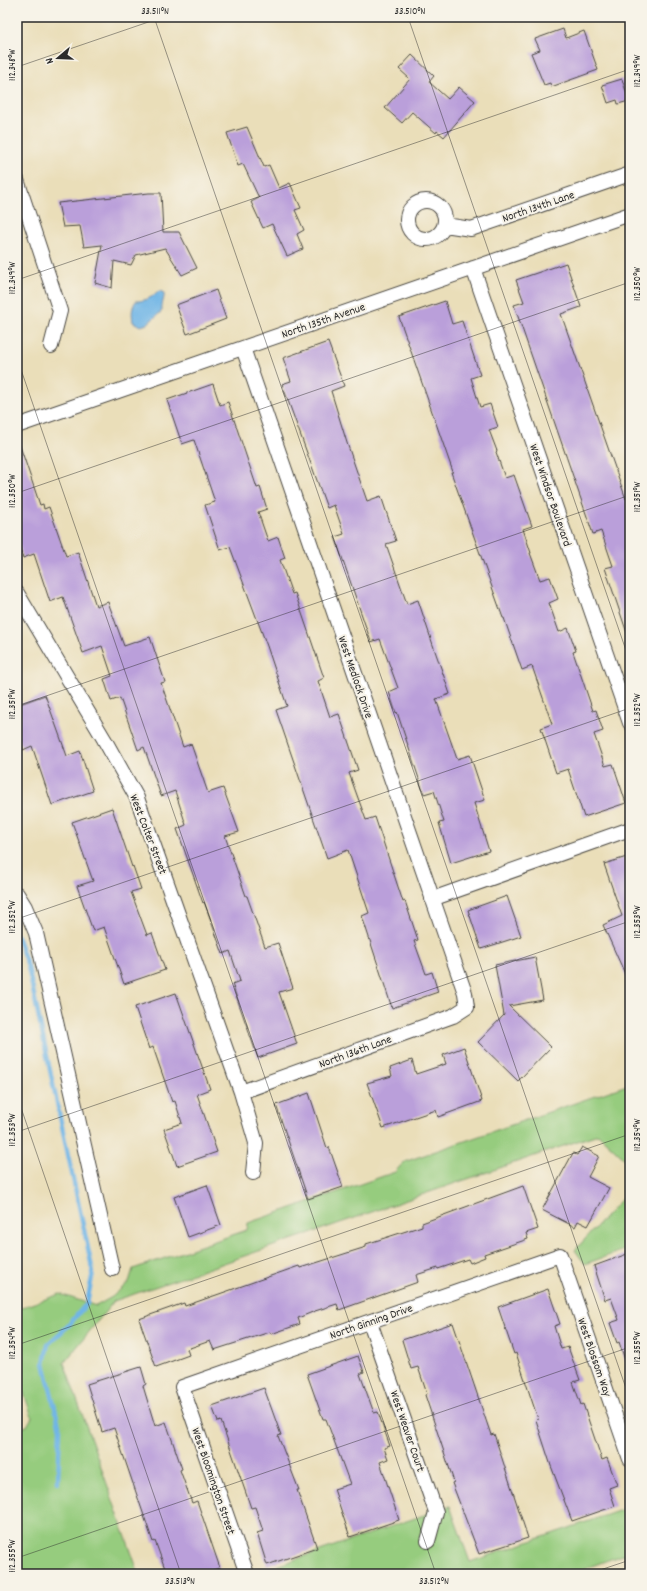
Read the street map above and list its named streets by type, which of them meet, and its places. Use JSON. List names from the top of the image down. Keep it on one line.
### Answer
{"streets":{"street":["North 134th Lane","North 135th Avenue","West Windsor Boulevard","West Medlock Drive","West Colter Street","North 136th Lane","North Ginning Drive","West Blossom Way","West Weaver Court","West Bloomington Street"]},"crossings":[["North 135th Avenue","West Windsor Boulevard"],["North 135th Avenue","West Medlock Drive"],["West Medlock Drive","North 136th Lane"],["West Colter Street","North 136th Lane"],["North Ginning Drive","West Blossom Way"],["North Ginning Drive","West Weaver Court"],["North Ginning Drive","West Bloomington Street"]],"north":"left","coordinates":["33.511°N","33.510°N","112.348°W","112.349°W","112.350°W","112.351°W","112.352°W","112.353°W","112.354°W","112.355°W","33.513°N","33.512°N"]}
